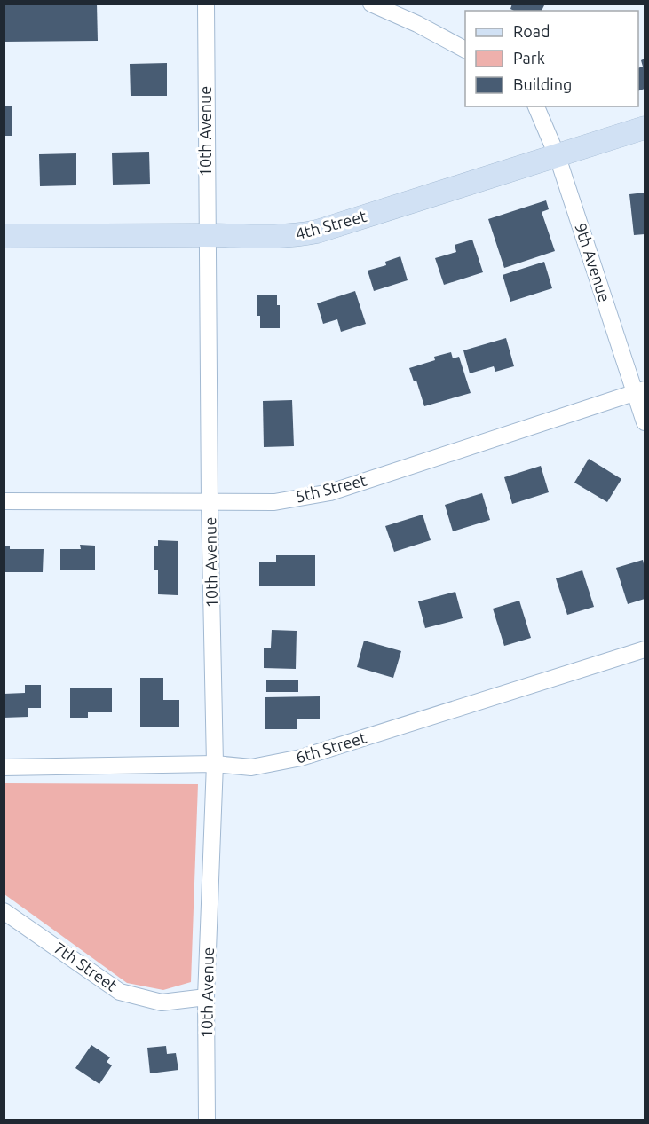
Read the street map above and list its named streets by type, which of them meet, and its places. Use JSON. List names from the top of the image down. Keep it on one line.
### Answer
{"streets":{"street":["10th Avenue","4th Street","9th Avenue","5th Street","6th Street","7th Street"]},"crossings":[["10th Avenue","4th Street"],["10th Avenue","5th Street"],["10th Avenue","6th Street"],["10th Avenue","7th Street"],["4th Street","9th Avenue"],["9th Avenue","5th Street"]],"legend":["Road","Park","Building"]}
